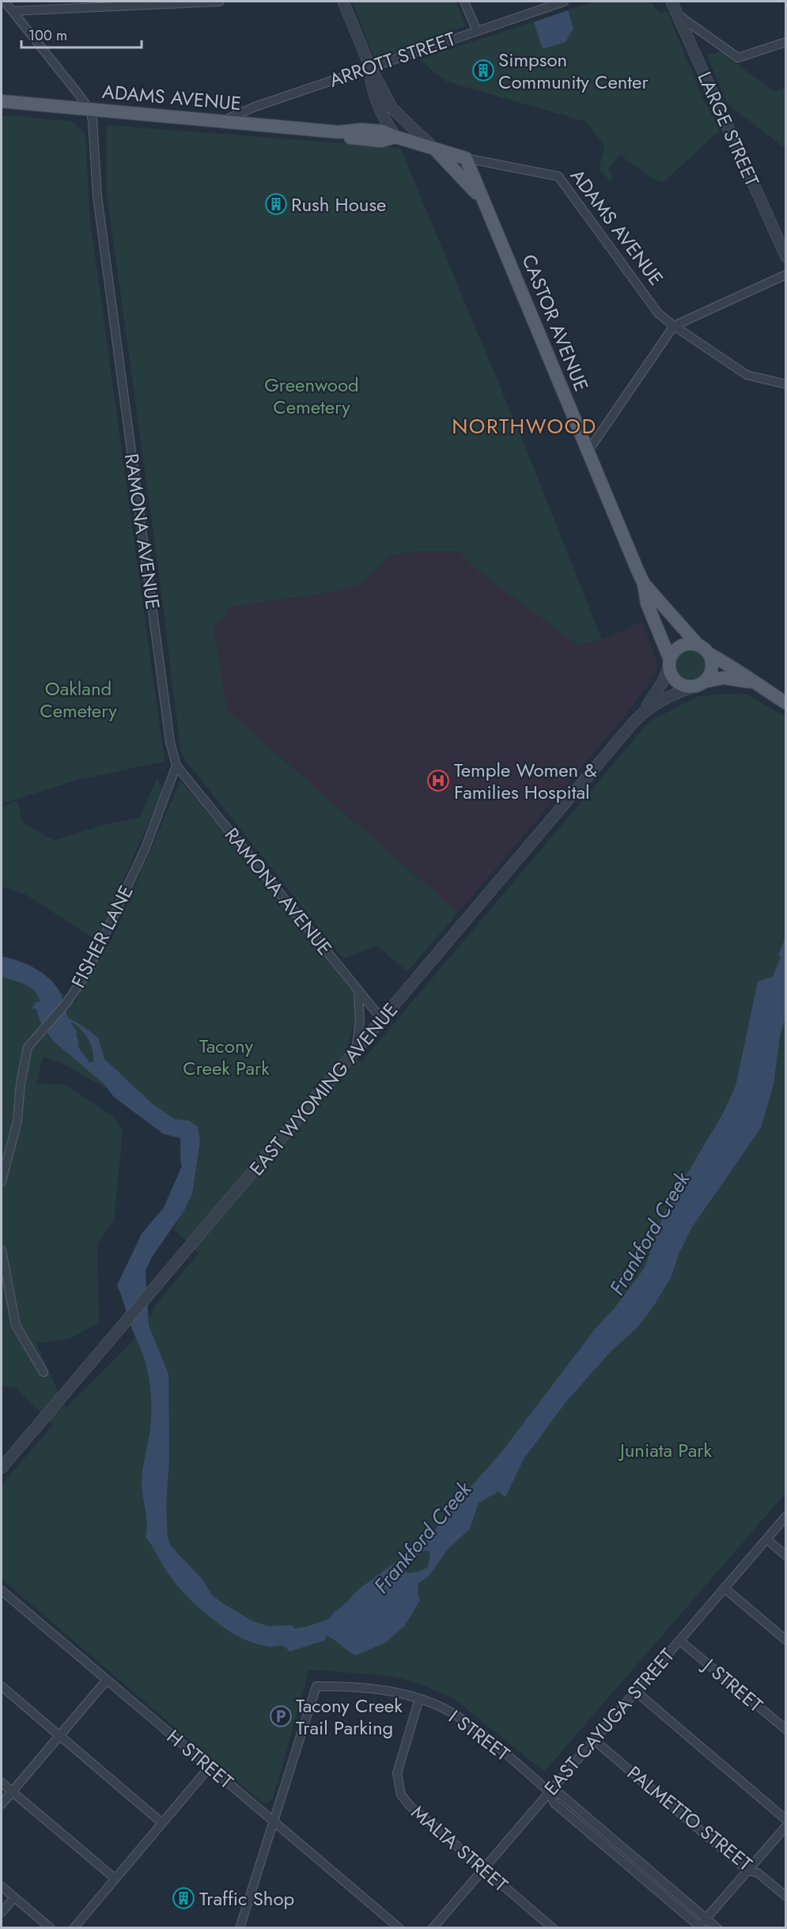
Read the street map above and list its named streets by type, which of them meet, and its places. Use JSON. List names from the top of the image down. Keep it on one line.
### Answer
{"streets":{"main road":["ADAMS AVENUE","CASTOR AVENUE"],"street":["ARROTT STREET","LARGE STREET","RAMONA AVENUE","FISHER LANE","EAST WYOMING AVENUE","J STREET","EAST CAYUGA STREET","I STREET","H STREET","PALMETTO STREET","MALTA STREET"]},"crossings":[["ARROTT STREET","ADAMS AVENUE"],["ARROTT STREET","CASTOR AVENUE"],["ADAMS AVENUE","CASTOR AVENUE"],["ADAMS AVENUE","RAMONA AVENUE"],["CASTOR AVENUE","EAST WYOMING AVENUE"],["RAMONA AVENUE","FISHER LANE"],["RAMONA AVENUE","EAST WYOMING AVENUE"],["J STREET","EAST CAYUGA STREET"],["EAST CAYUGA STREET","I STREET"],["EAST CAYUGA STREET","PALMETTO STREET"],["EAST CAYUGA STREET","MALTA STREET"],["I STREET","H STREET"],["I STREET","MALTA STREET"]],"districts":["NORTHWOOD"],"water":["Frankford Creek"],"parks":["Greenwood Cemetery","Oakland Cemetery","Tacony Creek Park","Juniata Park"],"places":{"building":["Simpson Community Center","Rush House","Traffic Shop"],"hospital":["Temple Women & Families Hospital"],"parking":["Tacony Creek Trail Parking"]},"scale_bar":"100 m"}
